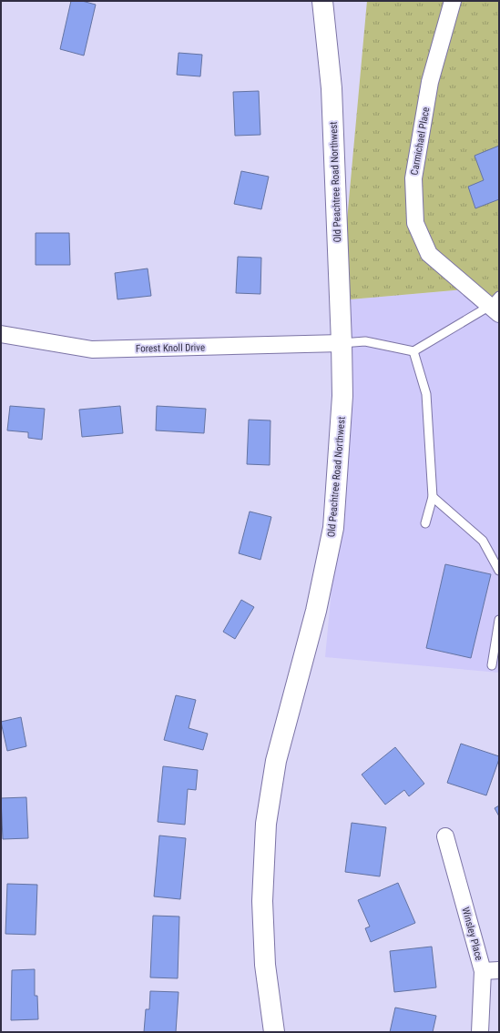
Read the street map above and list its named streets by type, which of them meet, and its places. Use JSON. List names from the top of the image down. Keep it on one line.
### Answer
{"streets":{"main road":["Old Peachtree Road Northwest"],"street":["Carmichael Place","Forest Knoll Drive","Winsley Place"]},"crossings":[["Old Peachtree Road Northwest","Forest Knoll Drive"]]}
